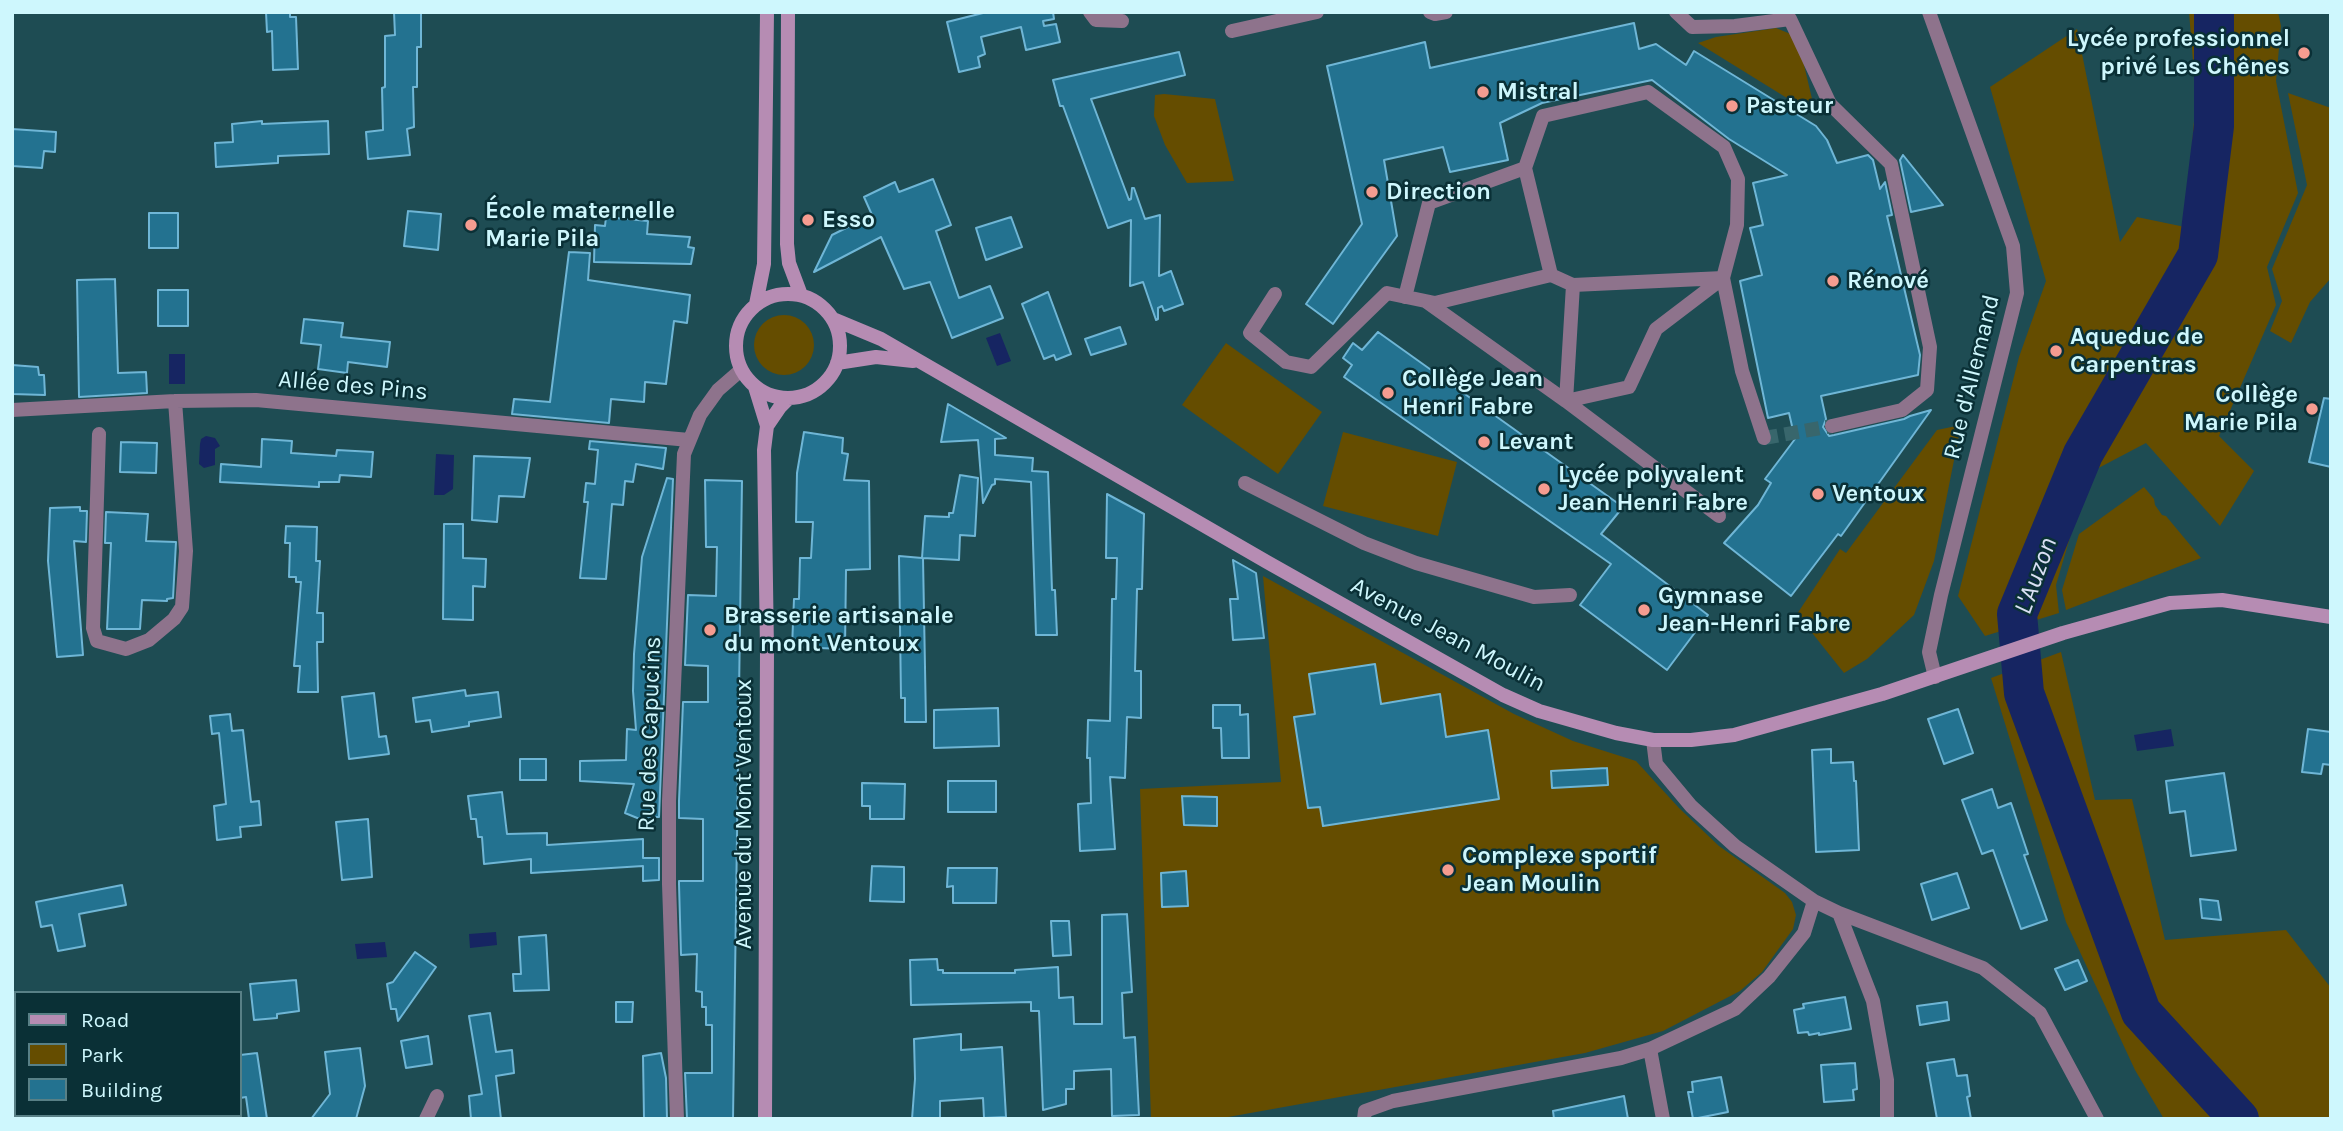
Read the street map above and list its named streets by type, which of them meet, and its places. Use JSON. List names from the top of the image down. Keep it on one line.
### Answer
{"streets":{"main road":["Avenue Jean Moulin","Avenue du Mont Ventoux"],"street":["Rue d'Allemand","Allée des Pins","Rue des Capucins"]},"crossings":[["Rue d'Allemand","Avenue Jean Moulin"],["Allée des Pins","Rue des Capucins"],["Avenue Jean Moulin","Rue des Capucins"],["Avenue Jean Moulin","Avenue du Mont Ventoux"],["Rue des Capucins","Avenue du Mont Ventoux"]],"water":["L'Auzon"],"places":["Lycée professionnel privé Les Chênes","Mistral","Pasteur","Direction","Esso","École maternelle Marie Pila","Rénové","Aqueduc de Carpentras","Collège Jean Henri Fabre","Collège Marie Pila","Levant","Lycée polyvalent Jean Henri Fabre","Ventoux","Gymnase Jean-Henri Fabre","Brasserie artisanale du mont Ventoux","Complexe sportif Jean Moulin"],"legend":["Road","Park","Building"]}
